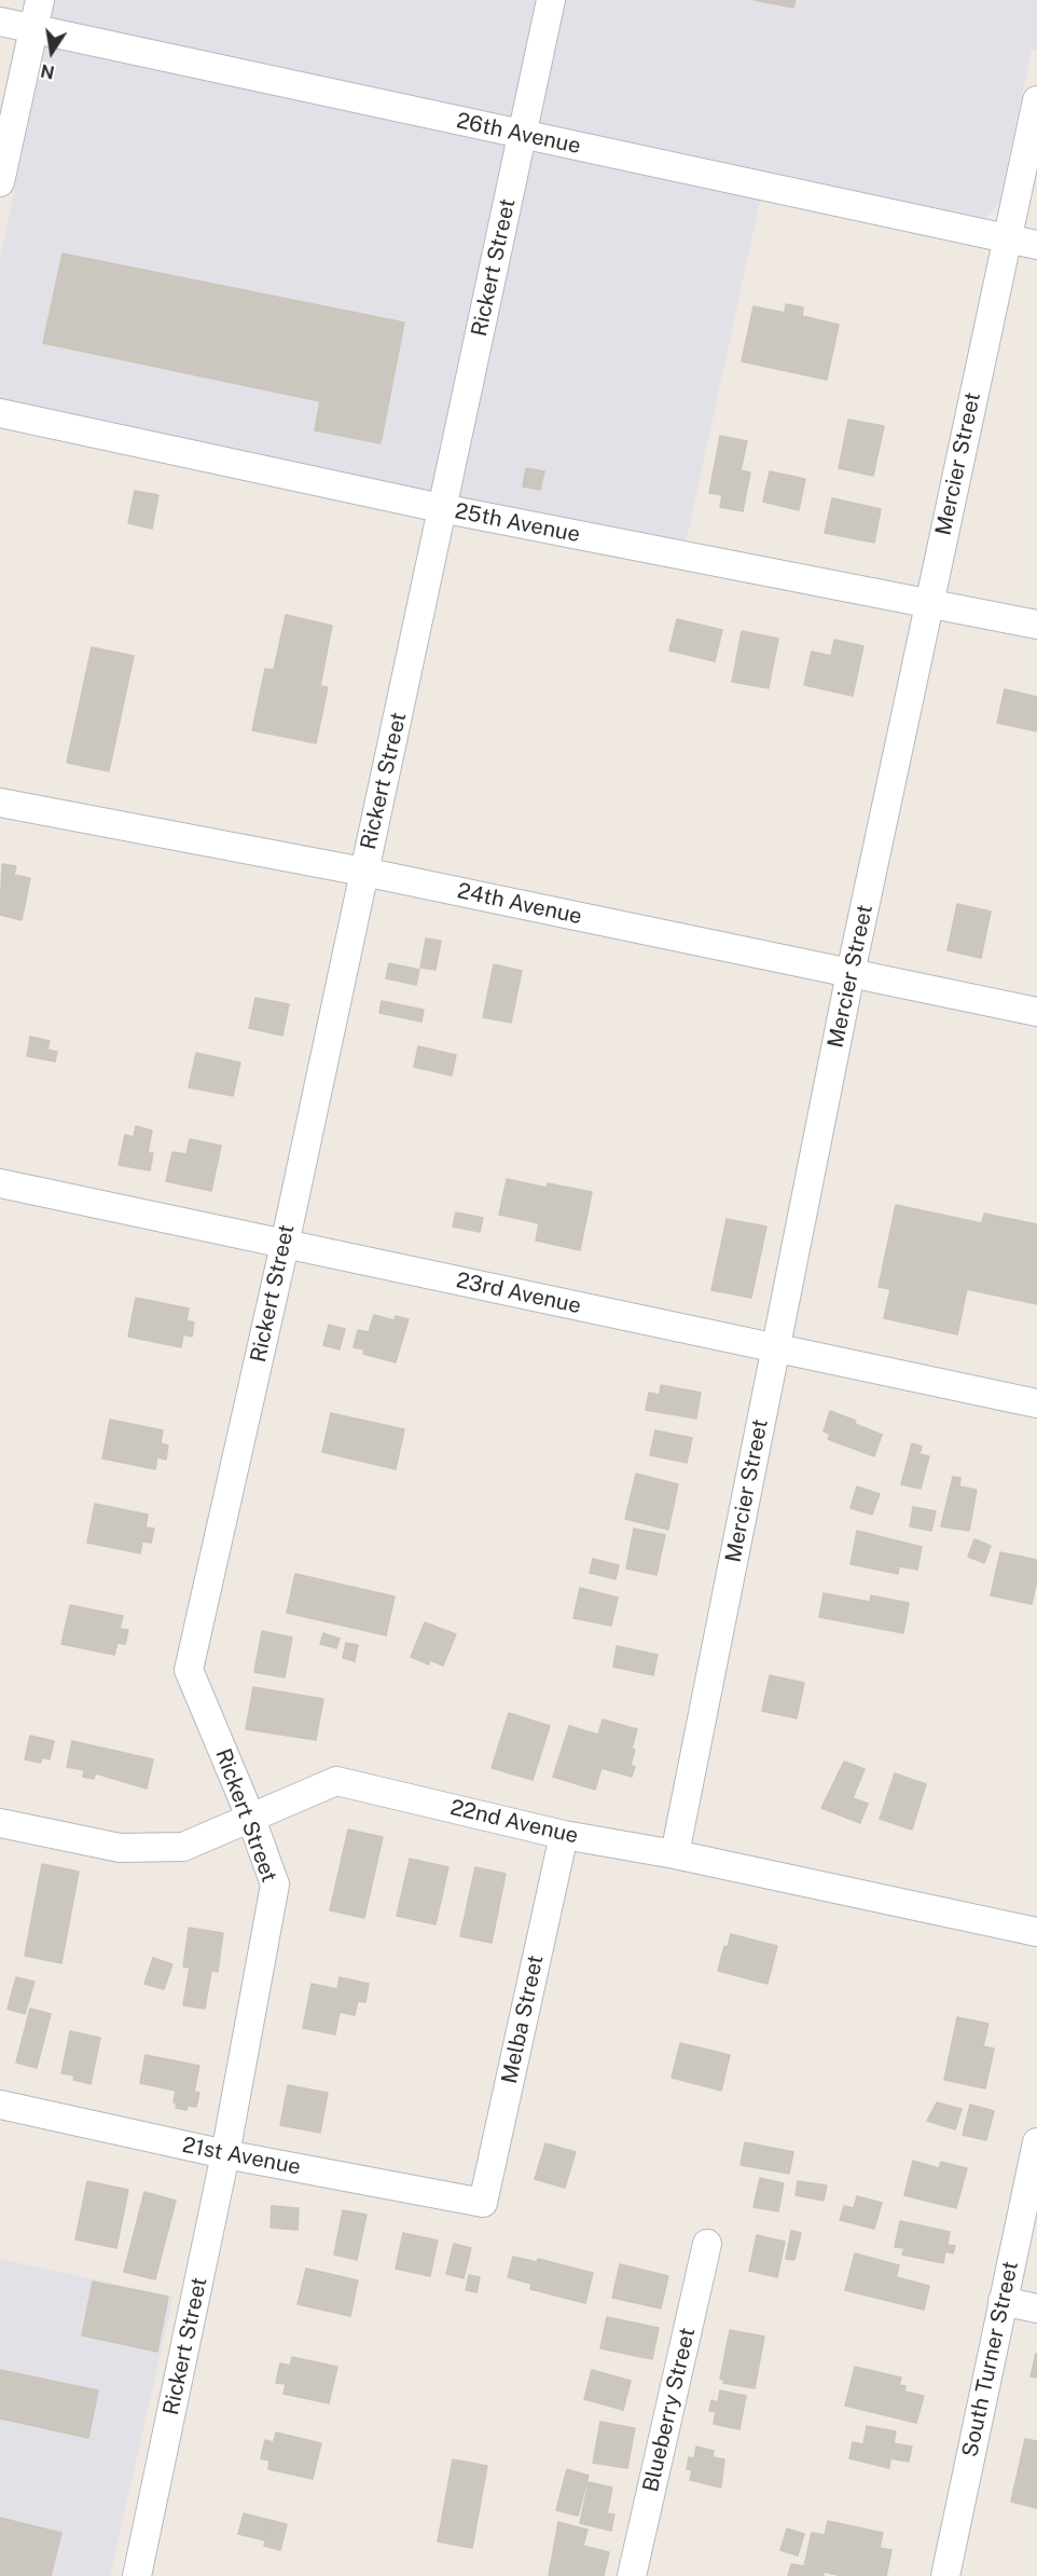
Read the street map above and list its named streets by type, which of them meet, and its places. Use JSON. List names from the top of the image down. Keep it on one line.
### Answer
{"streets":{"street":["26th Avenue","Rickert Street","Mercier Street","25th Avenue","24th Avenue","23rd Avenue","22nd Avenue","Melba Street","21st Avenue","South Turner Street","Blueberry Street"]},"crossings":[["26th Avenue","Rickert Street"],["26th Avenue","Mercier Street"],["Rickert Street","25th Avenue"],["Rickert Street","24th Avenue"],["Rickert Street","23rd Avenue"],["Rickert Street","22nd Avenue"],["Rickert Street","21st Avenue"],["Mercier Street","25th Avenue"],["Mercier Street","24th Avenue"],["Mercier Street","23rd Avenue"],["Mercier Street","22nd Avenue"],["22nd Avenue","Melba Street"],["Melba Street","21st Avenue"]],"north":"bottom"}
